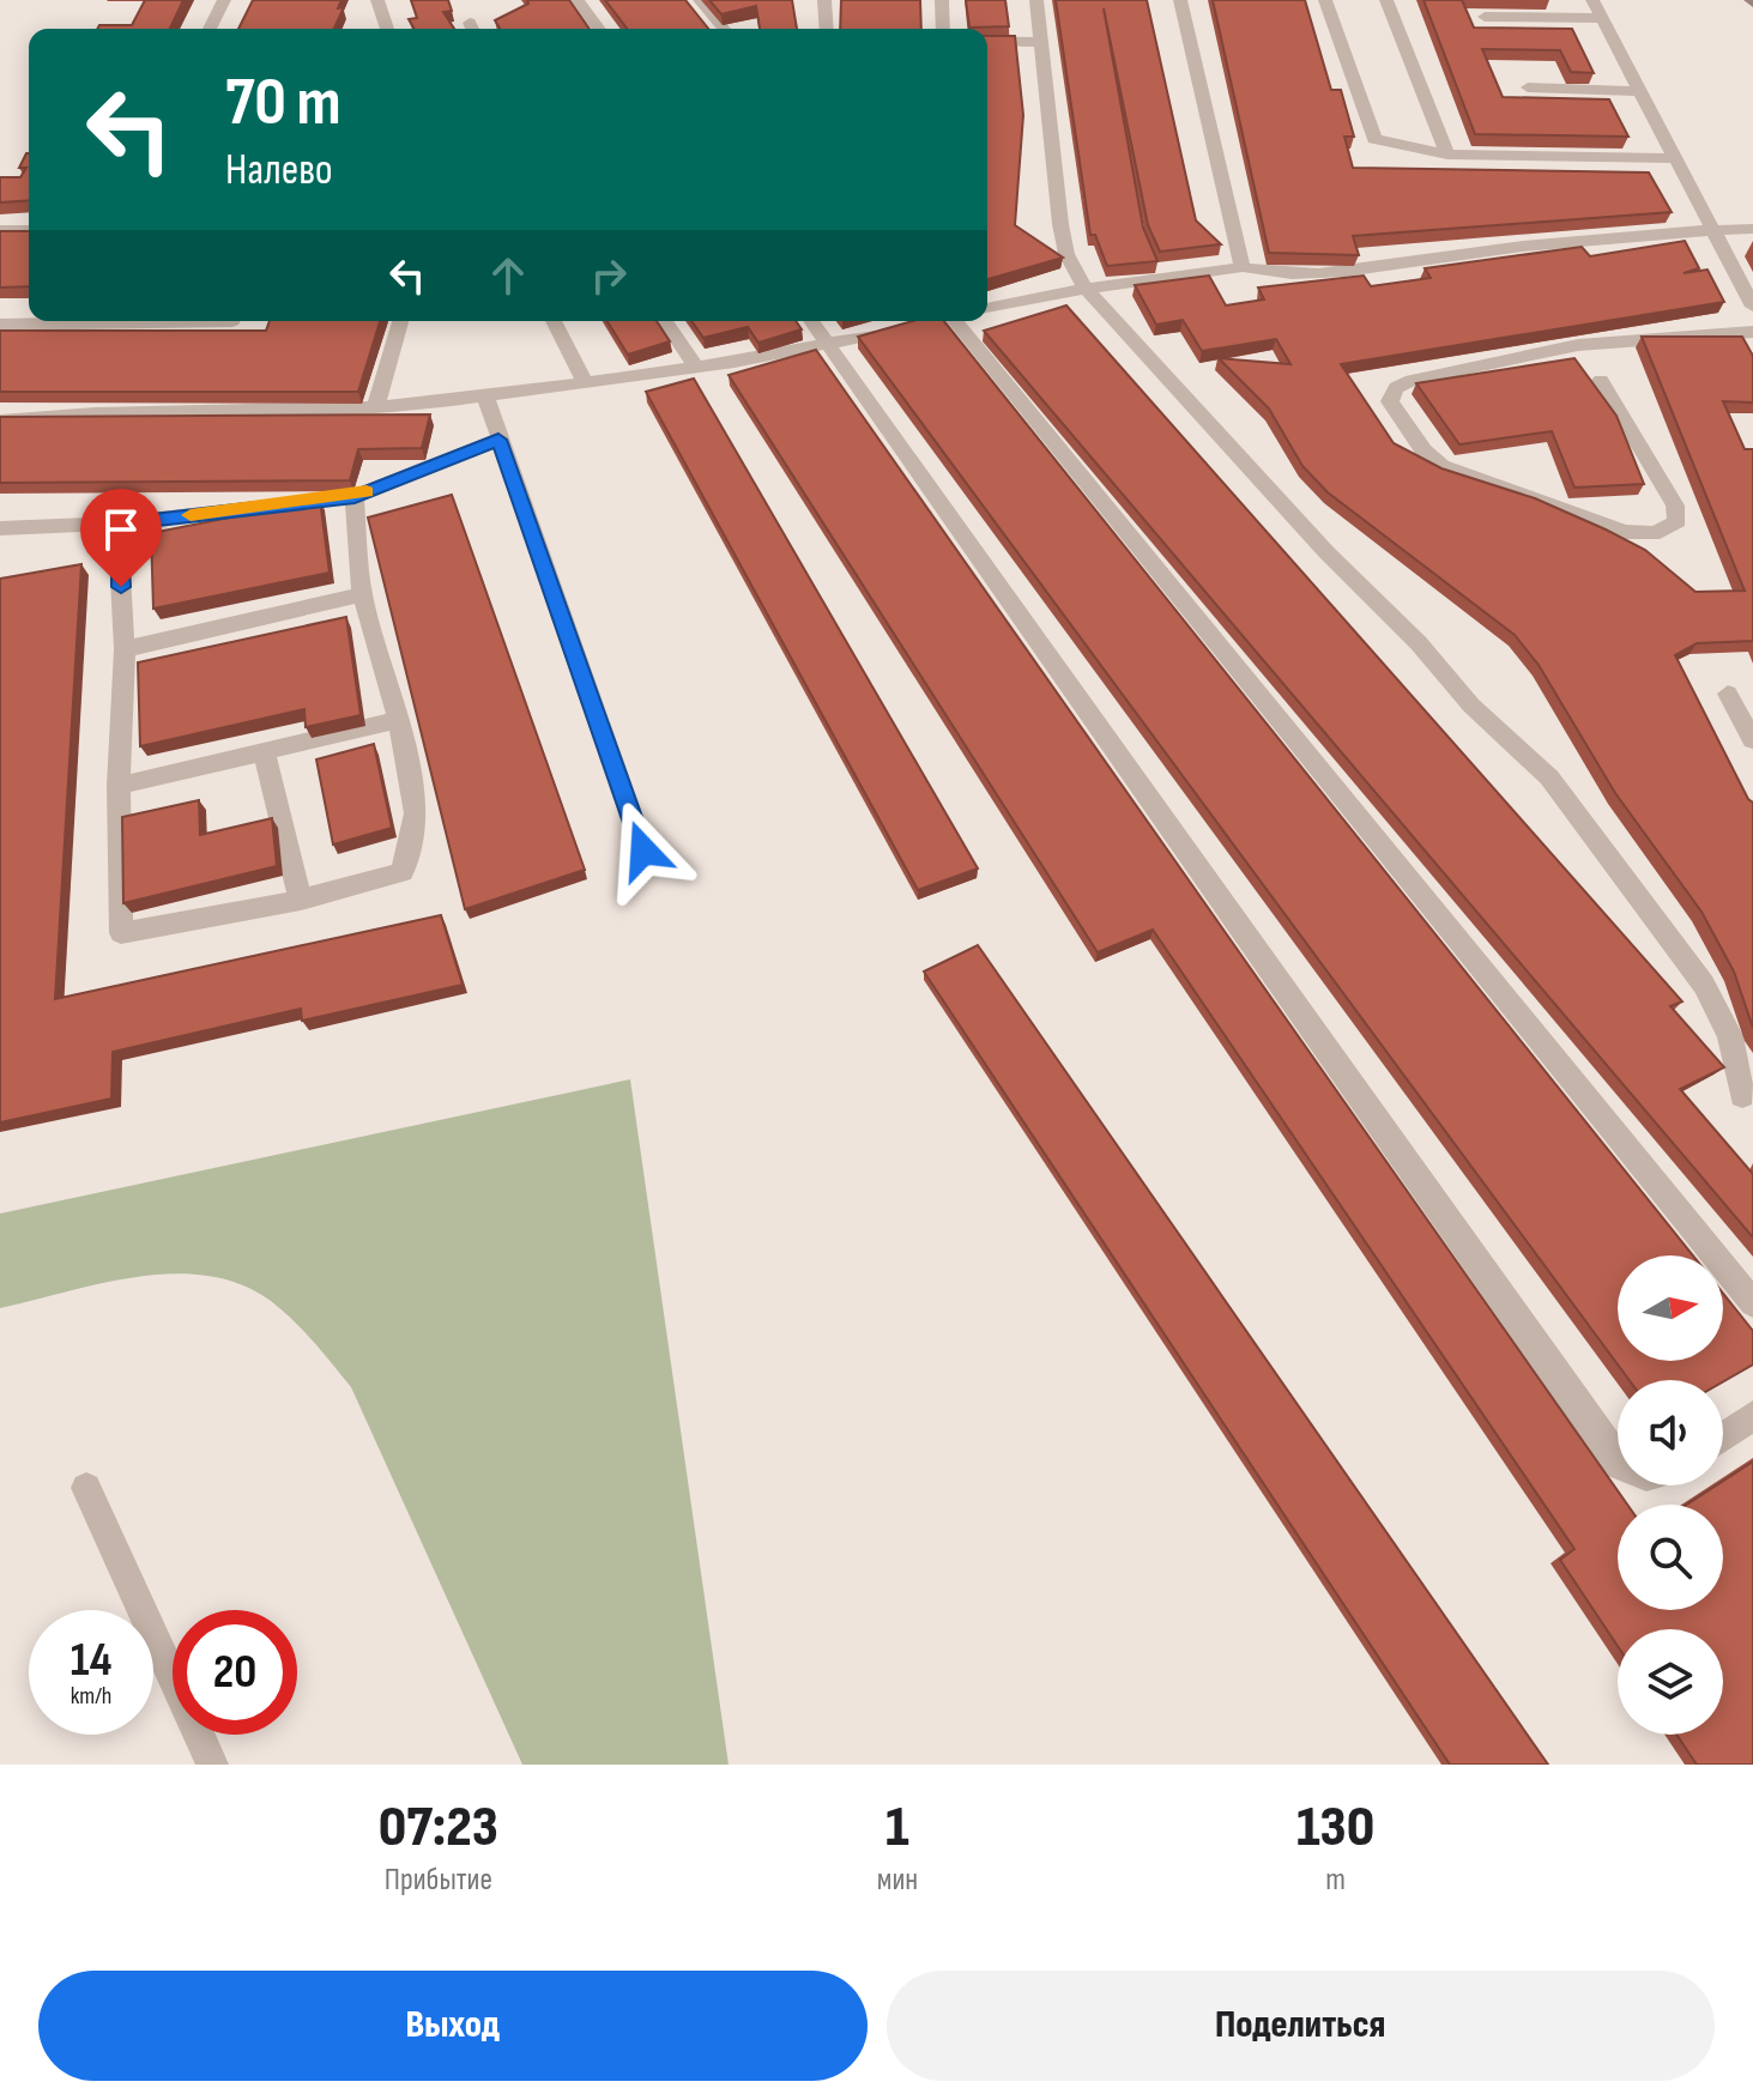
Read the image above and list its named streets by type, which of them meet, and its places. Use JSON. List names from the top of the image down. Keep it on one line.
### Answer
{"north":"right","page":{"turn":["70 m","Налево"],"speed":"14 km/h","limit":"20","eta":["07:23","Прибытие","1","мин","130","m"],"buttons":["Выход","Поделиться"]}}
